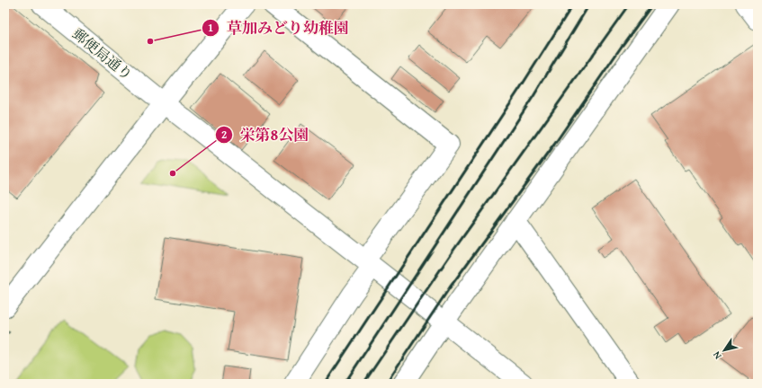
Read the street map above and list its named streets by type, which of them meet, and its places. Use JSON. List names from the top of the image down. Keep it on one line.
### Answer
{"streets":{"street":["郵便局通り"]},"places":["草加みどり幼稚園","栄第8公園"],"north":"bottom left"}
